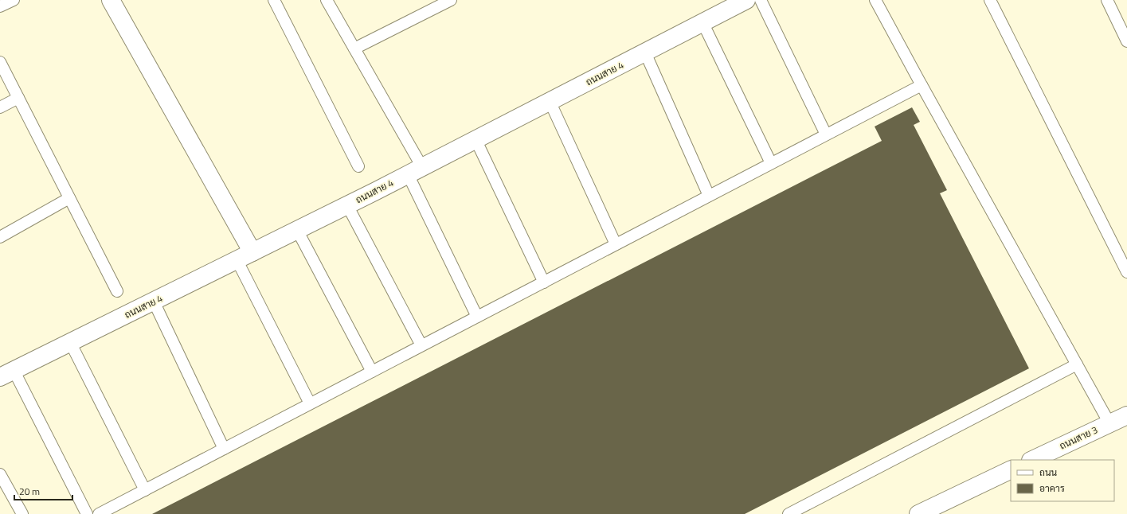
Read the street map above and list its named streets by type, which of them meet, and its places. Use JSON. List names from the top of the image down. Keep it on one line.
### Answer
{"streets":{"street":["ถนนสาย 4","ถนนสาย 3"]},"legend":["ถนน","อาคาร"],"scale_bar":"20 m"}
